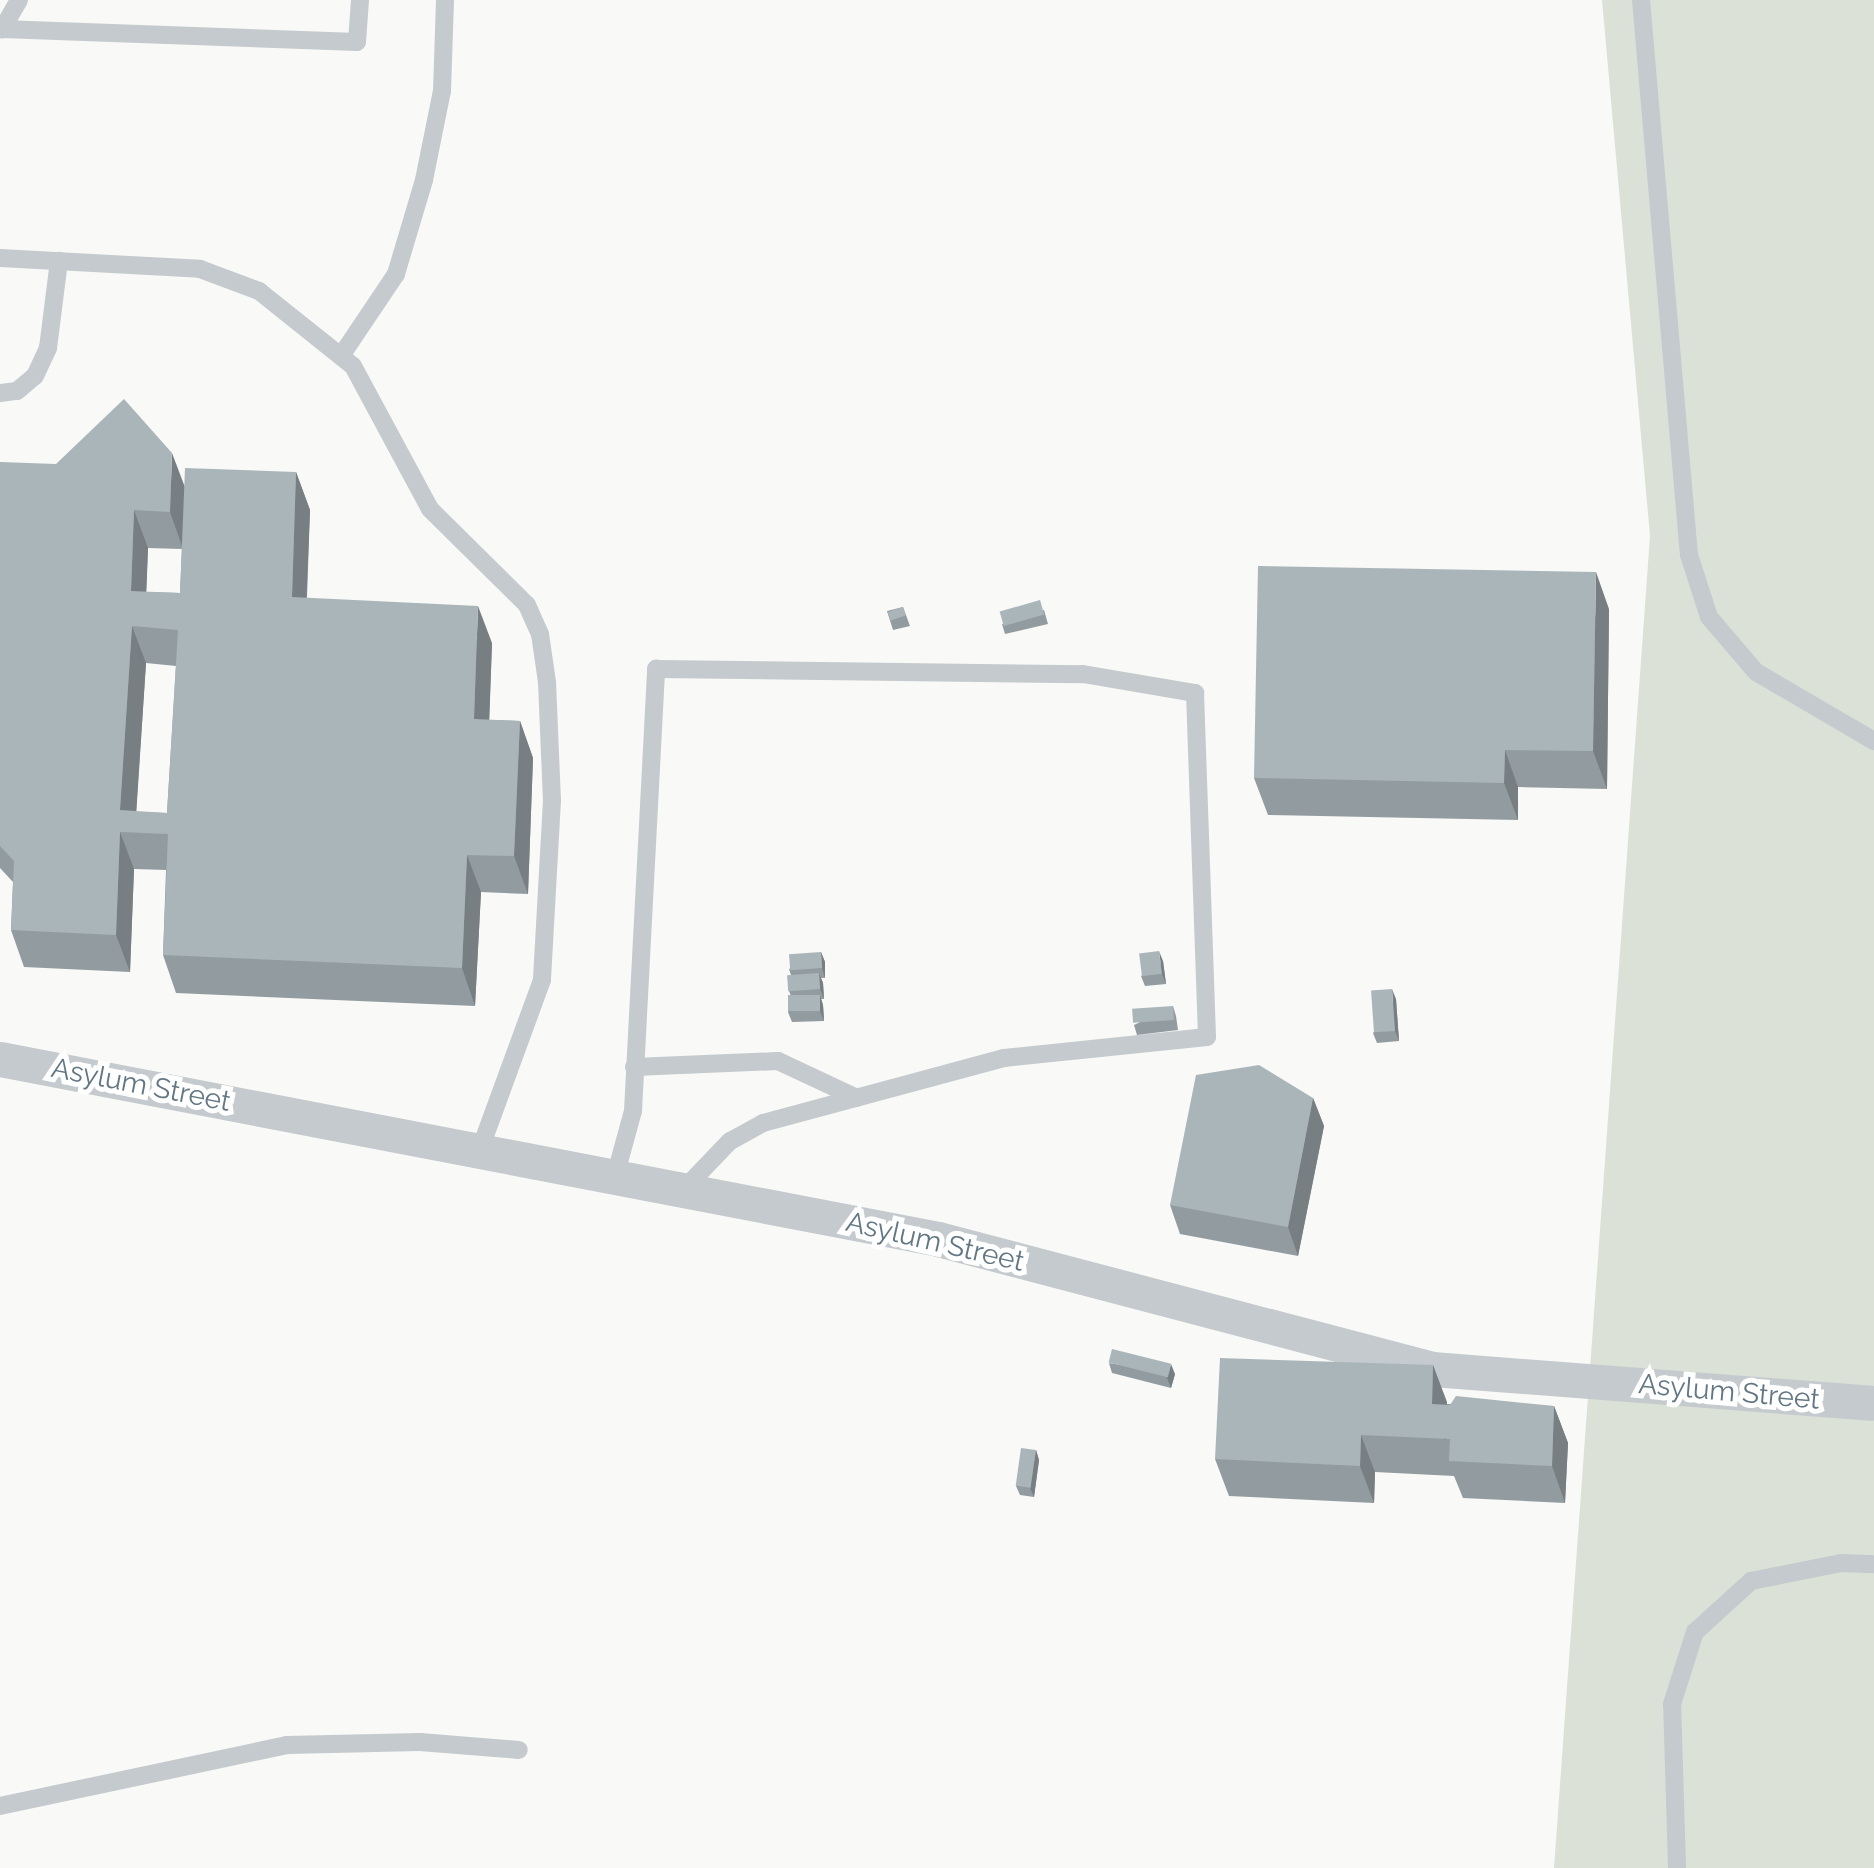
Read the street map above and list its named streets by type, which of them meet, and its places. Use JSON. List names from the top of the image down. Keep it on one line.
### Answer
{"streets":{"street":["Asylum Street"]}}
